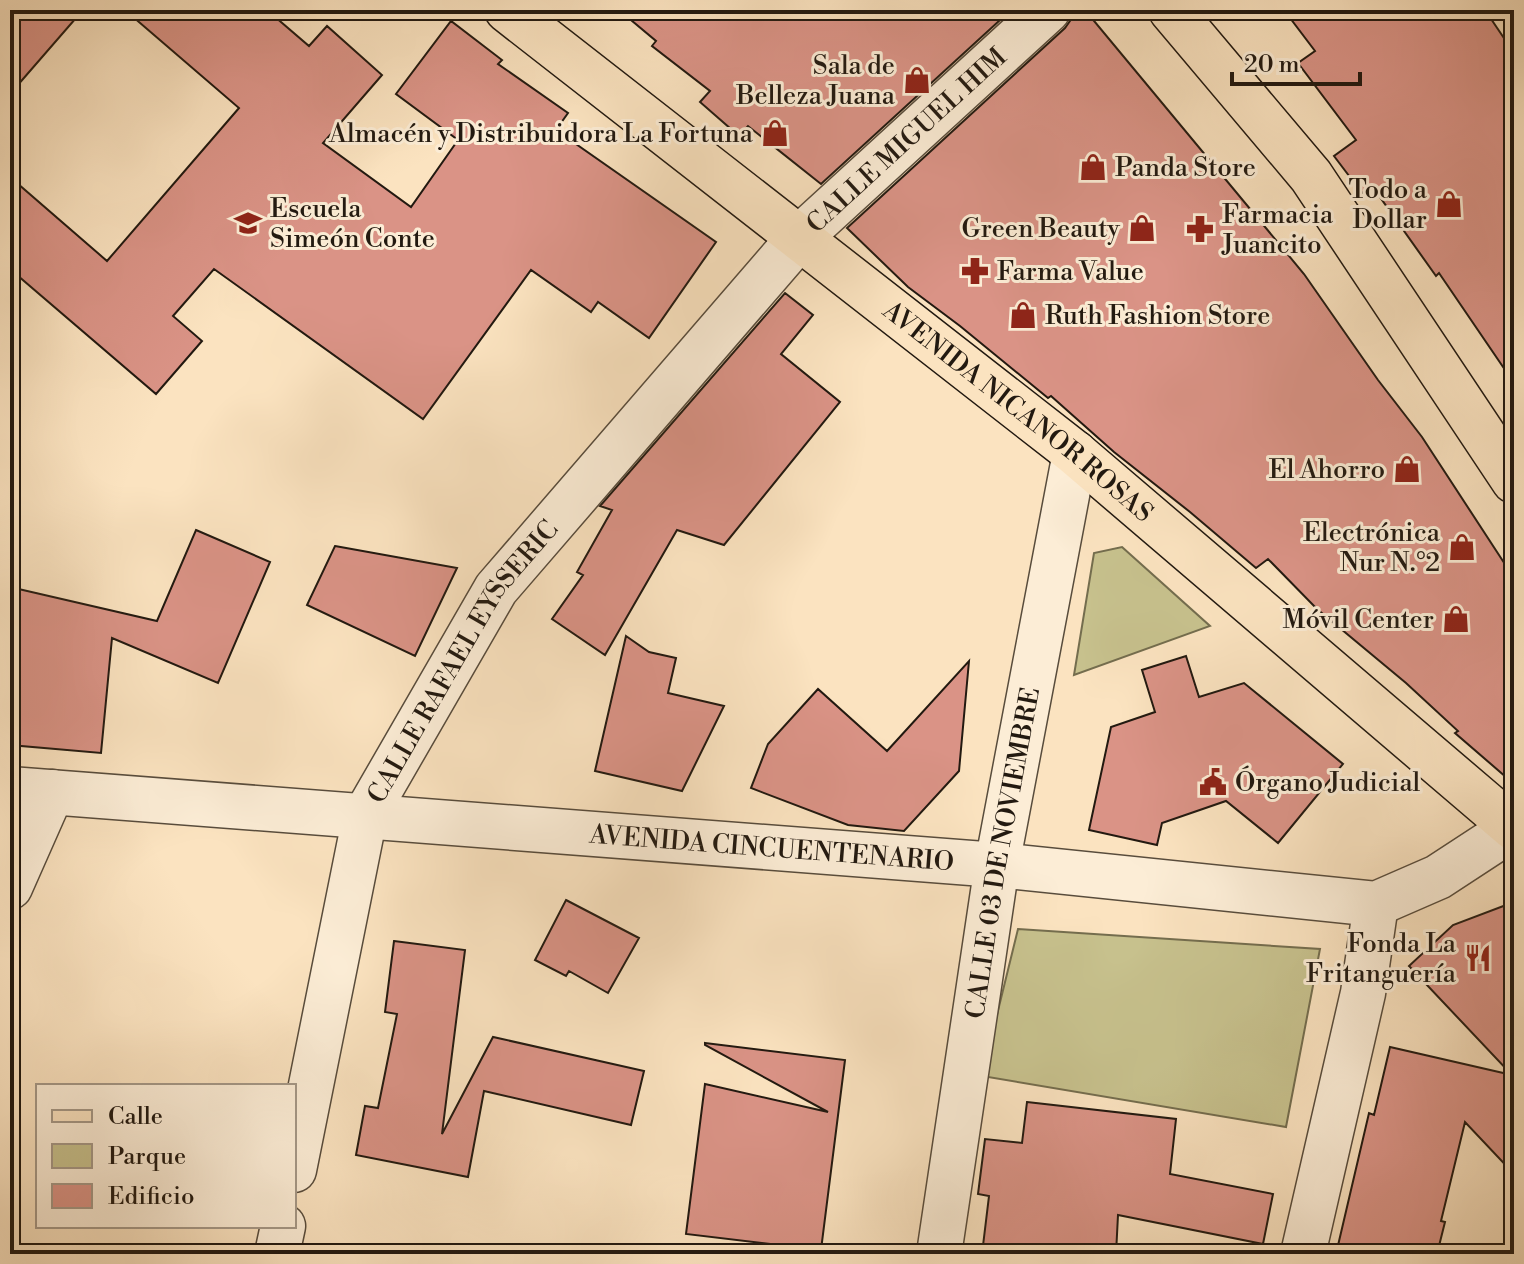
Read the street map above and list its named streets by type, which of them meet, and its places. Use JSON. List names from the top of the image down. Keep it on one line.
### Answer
{"streets":{"main road":["AVENIDA NICANOR ROSAS"],"street":["CALLE MIGUEL HIM","CALLE RAFAEL EYSSERIC","AVENIDA CINCUENTENARIO","CALLE 03 DE NOVIEMBRE"]},"crossings":[["CALLE MIGUEL HIM","AVENIDA NICANOR ROSAS"],["CALLE MIGUEL HIM","CALLE RAFAEL EYSSERIC"],["AVENIDA NICANOR ROSAS","CALLE RAFAEL EYSSERIC"],["AVENIDA NICANOR ROSAS","AVENIDA CINCUENTENARIO"],["AVENIDA NICANOR ROSAS","CALLE 03 DE NOVIEMBRE"],["CALLE RAFAEL EYSSERIC","AVENIDA CINCUENTENARIO"],["AVENIDA CINCUENTENARIO","CALLE 03 DE NOVIEMBRE"]],"places":{"shop":["Sala de Belleza Juana","Almacén y Distribuidora La Fortuna","Panda Store","Todo a Dollar","Green Beauty","Ruth Fashion Store","El Ahorro","Electrónica Nur N.°2","Móvil Center"],"school or university":["Escuela Simeón Conte"],"pharmacy":["Farmacia Juancito","Farma Value"],"public building":["Órgano Judicial"],"restaurant":["Fonda La Fritanguería"]},"legend":["Calle","Parque","Edificio"],"scale_bar":"20 m"}
